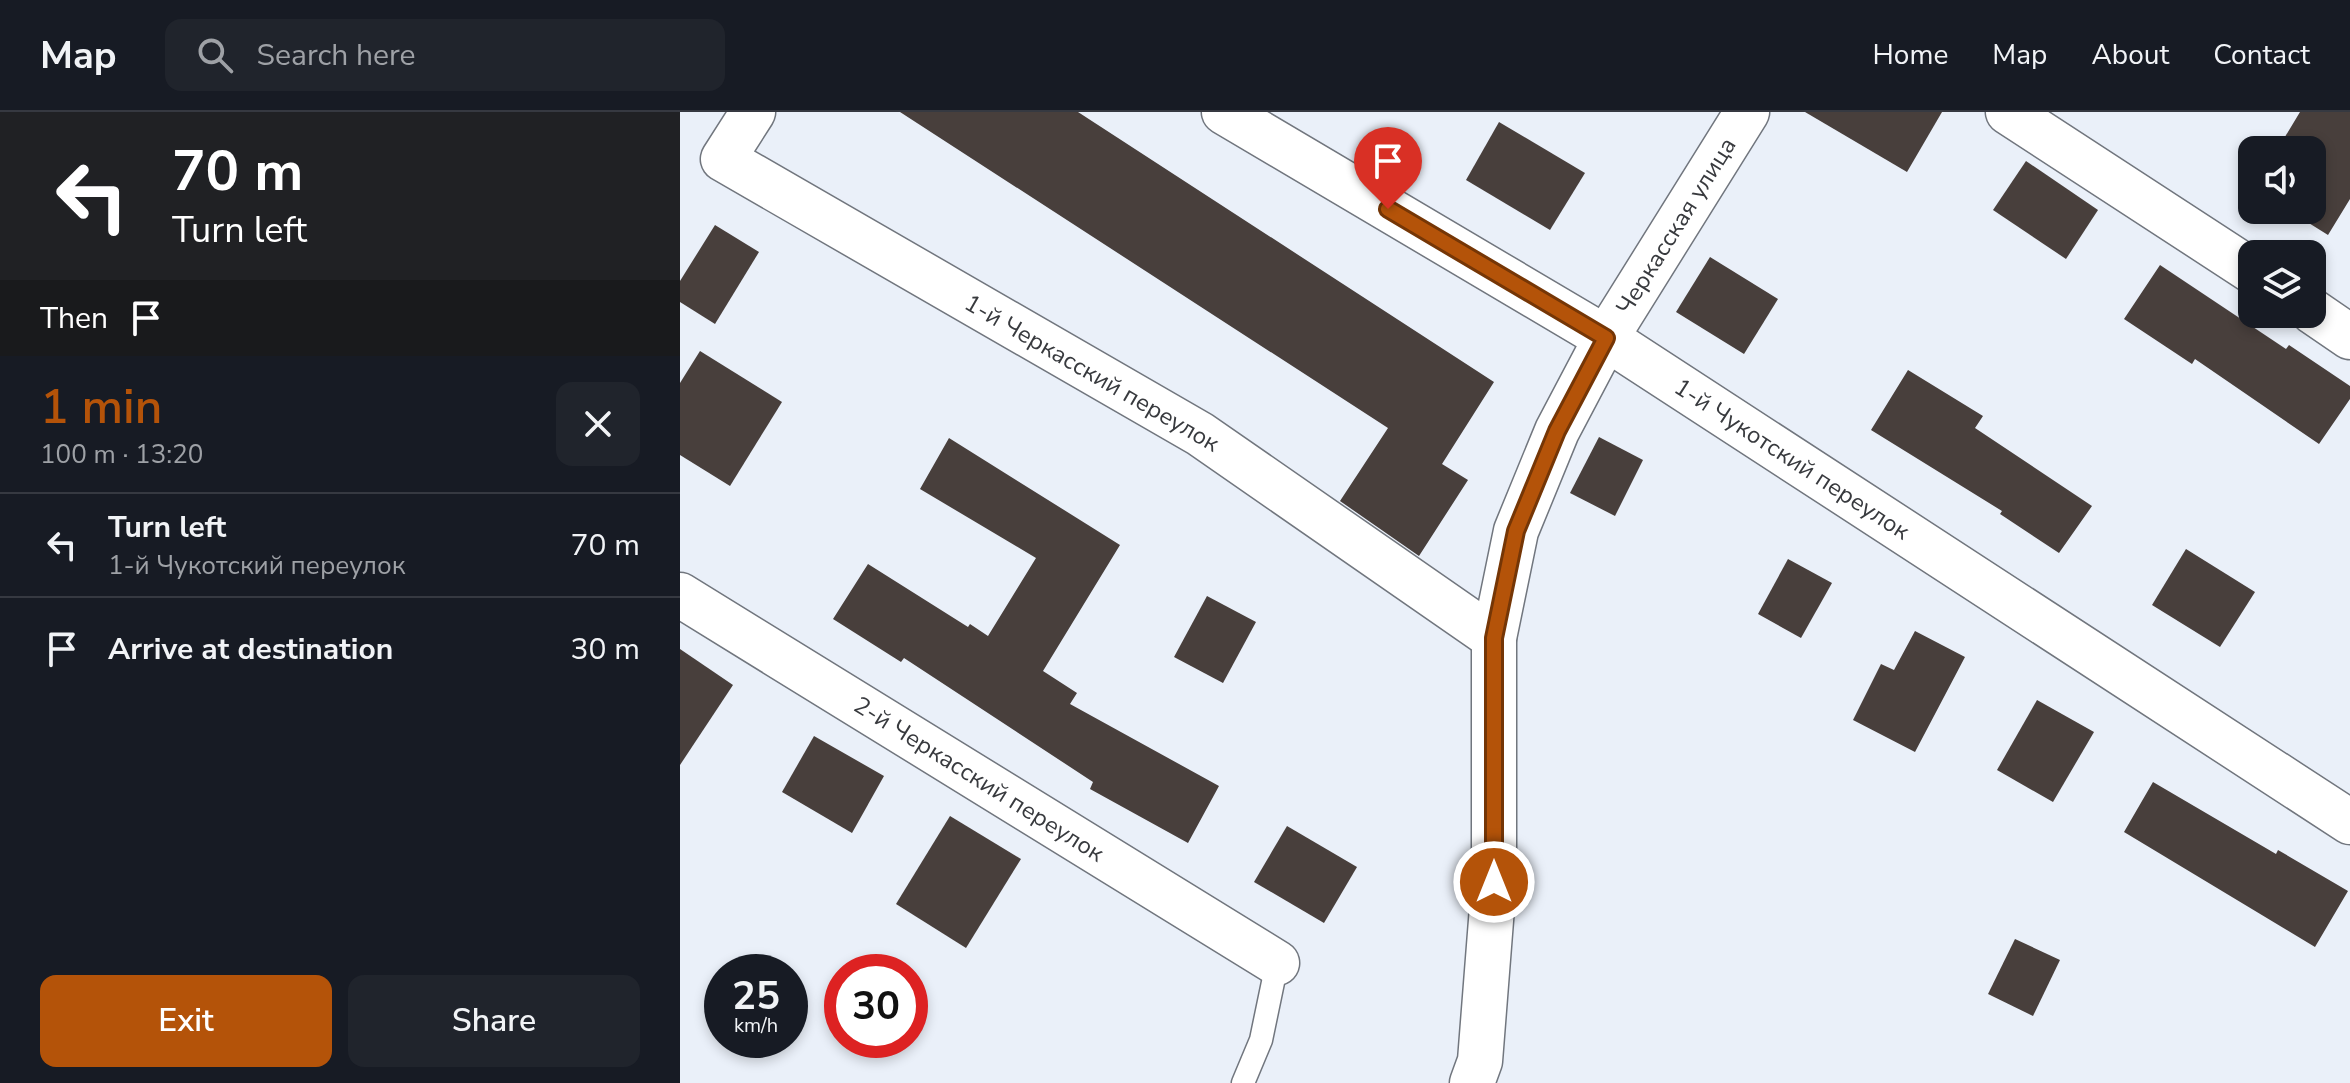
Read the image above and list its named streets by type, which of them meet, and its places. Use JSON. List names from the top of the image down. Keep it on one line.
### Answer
{"streets":{"street":["Черкасская улица","1-й Черкасский переулок","1-й Чукотский переулок","2-й Черкасский переулок"]},"crossings":[["Черкасская улица","1-й Черкасский переулок"],["Черкасская улица","1-й Чукотский переулок"]],"page":{"header":"Map","search":"Search here","nav":["Home","Map","About","Contact"],"turn":["70 m","Turn left"],"then":"Then","heading":["1 min","100 m · 13:20"],"list":[{"name":"Turn left","note":"1-й Чукотский переулок","value":"70 m"},{"name":"Arrive at destination","value":"30 m"}],"speed":"25 km/h","limit":"30","buttons":["Exit","Share"]}}
